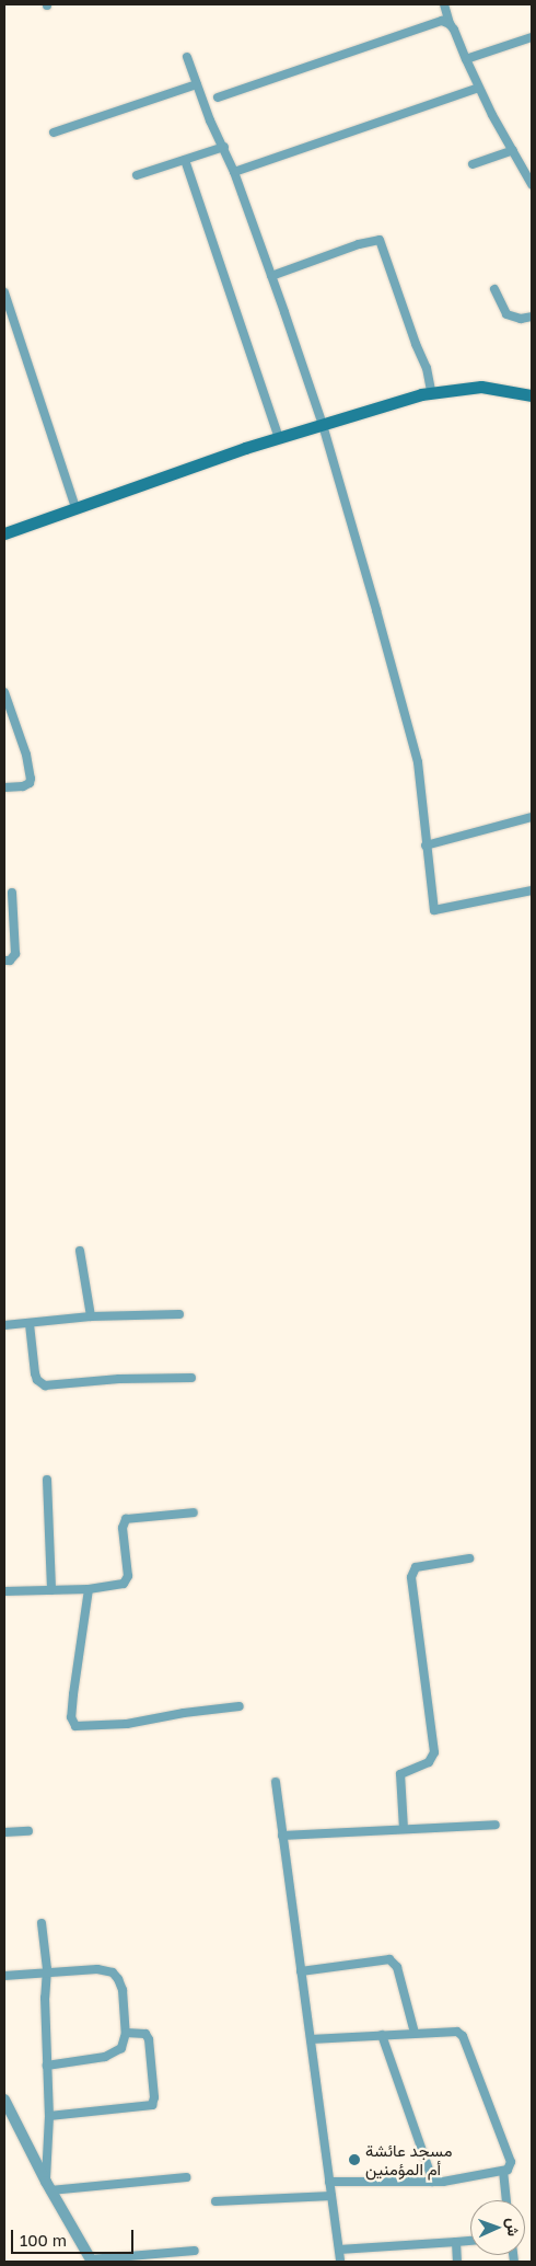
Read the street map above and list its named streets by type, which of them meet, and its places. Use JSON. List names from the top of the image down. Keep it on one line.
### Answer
{"places":["مسجد عائشة أم المؤمنين"],"scale_bar":"100 m","north":"right"}
